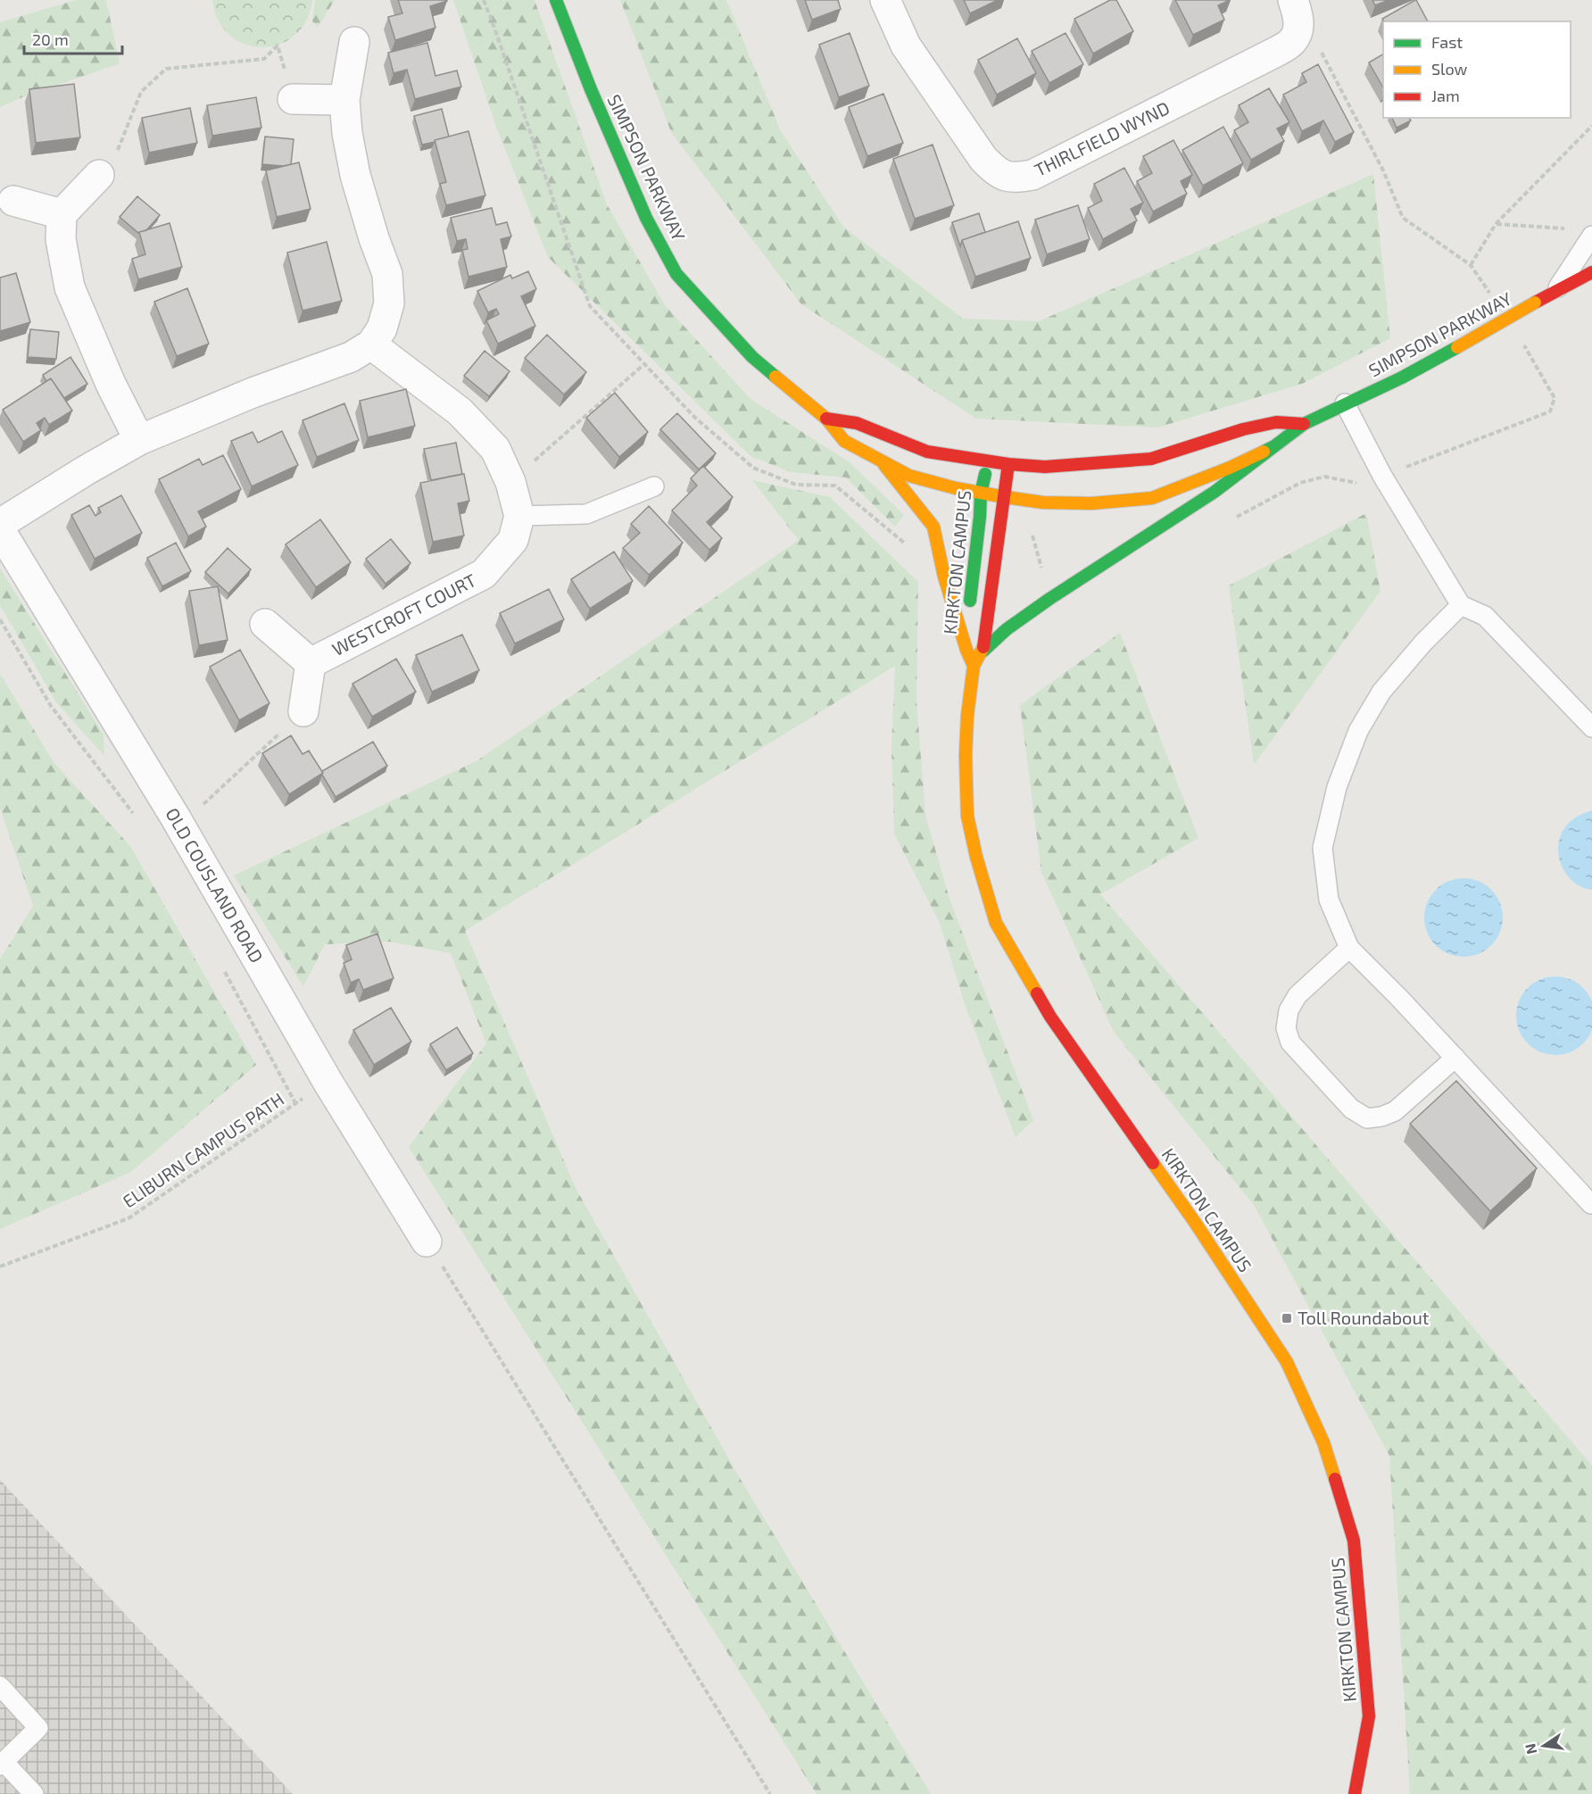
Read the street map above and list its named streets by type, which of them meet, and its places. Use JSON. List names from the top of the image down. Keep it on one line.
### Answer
{"streets":{"main road":["SIMPSON PARKWAY","KIRKTON CAMPUS"],"street":["THIRLFIELD WYND","WESTCROFT COURT","OLD COUSLAND ROAD"],"path":["ELIBURN CAMPUS PATH"]},"crossings":[["SIMPSON PARKWAY","KIRKTON CAMPUS"],["OLD COUSLAND ROAD","ELIBURN CAMPUS PATH"]],"places":{"transit":["Toll Roundabout"]},"legend":["Fast","Slow","Jam"],"scale_bar":"20 m","north":"left"}
